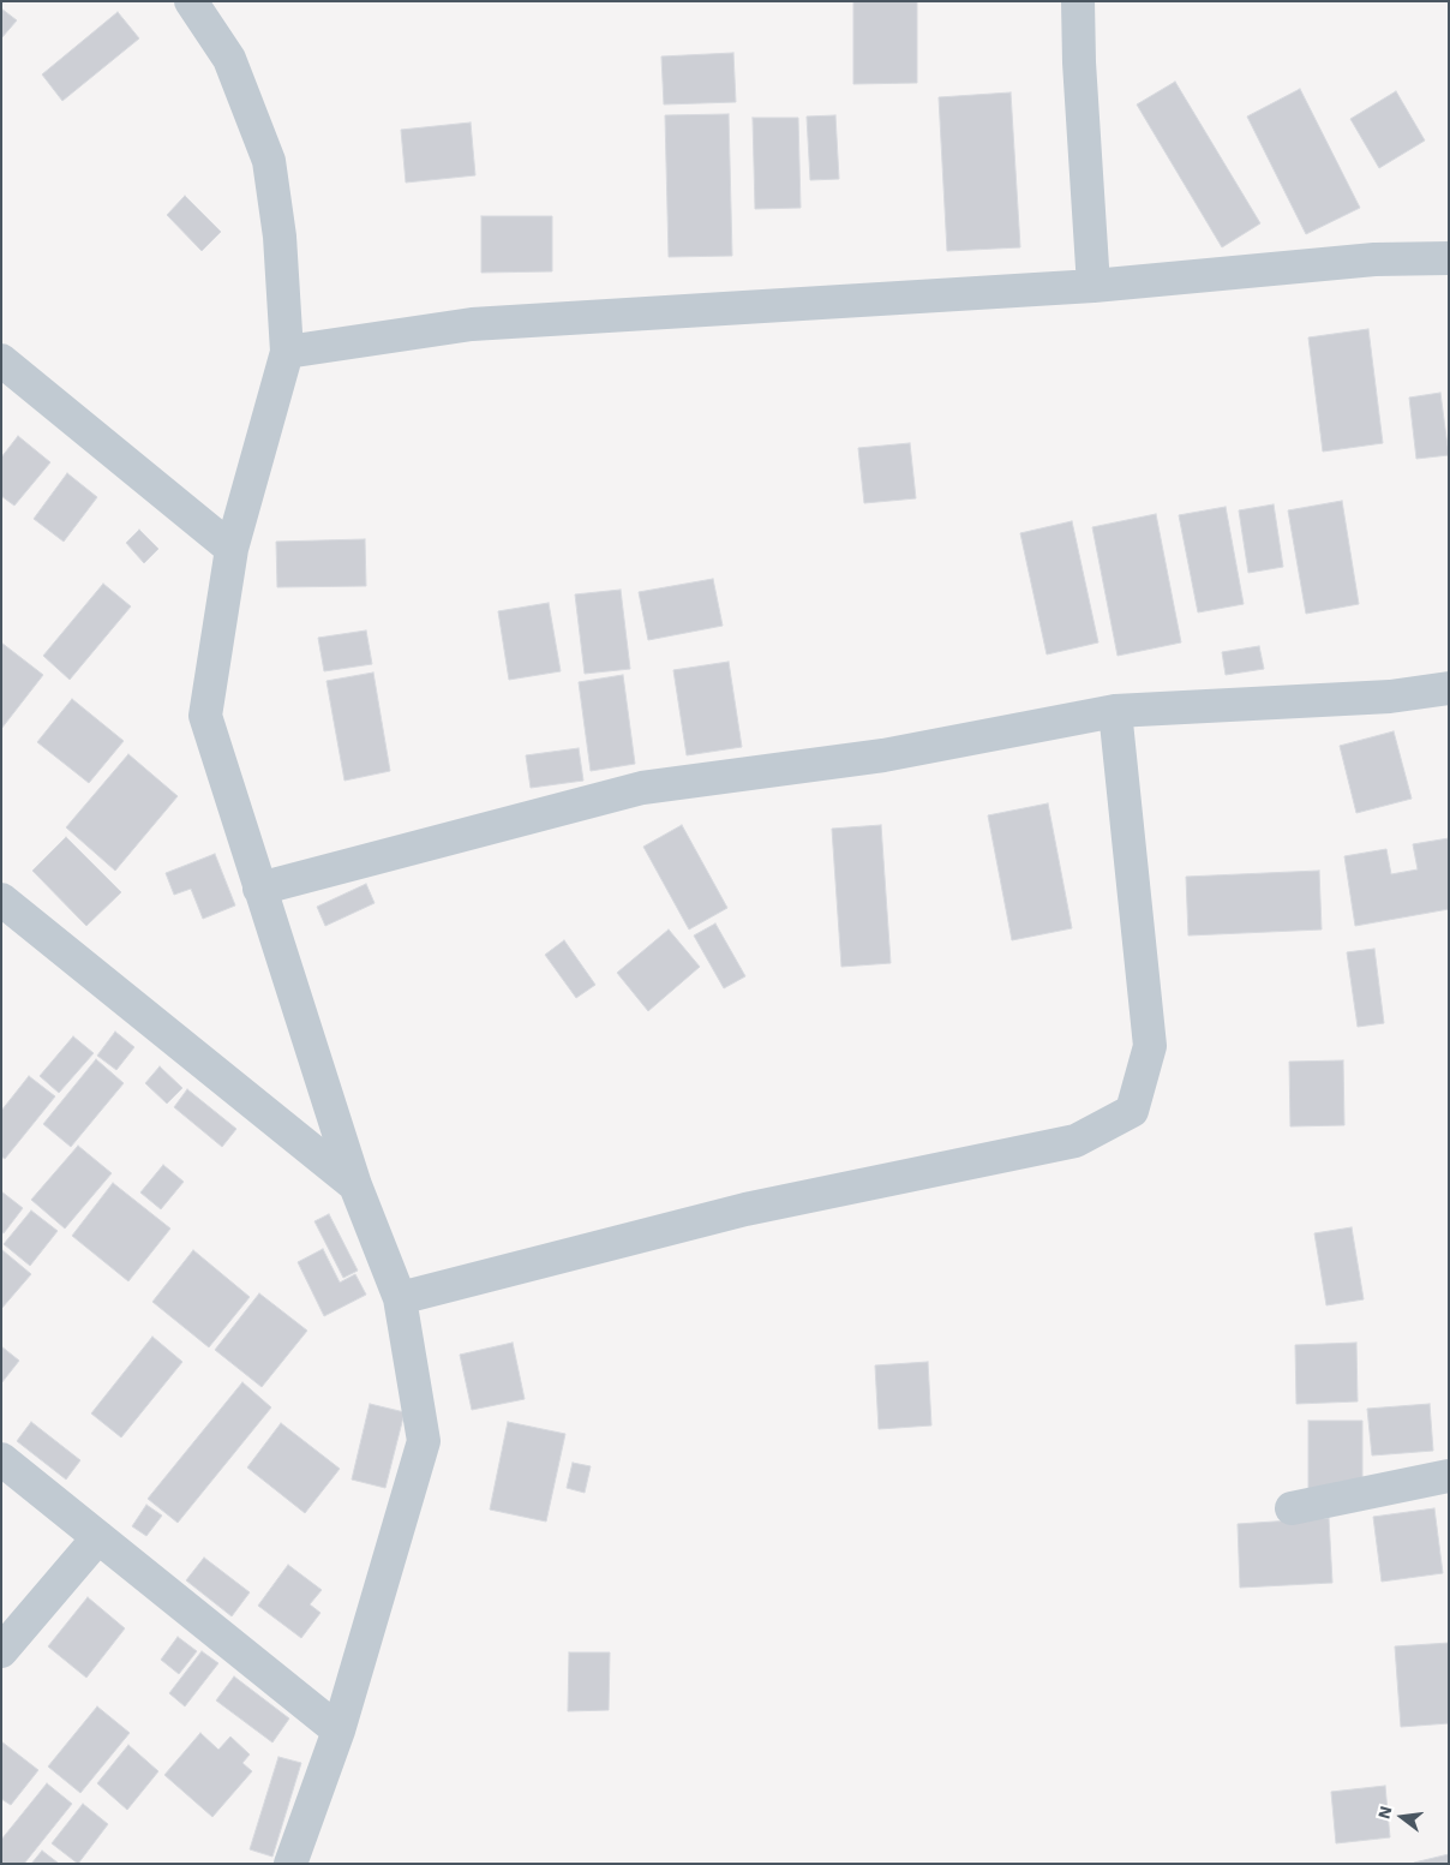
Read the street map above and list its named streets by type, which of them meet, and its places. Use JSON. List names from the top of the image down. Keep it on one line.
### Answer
{"north":"left"}
